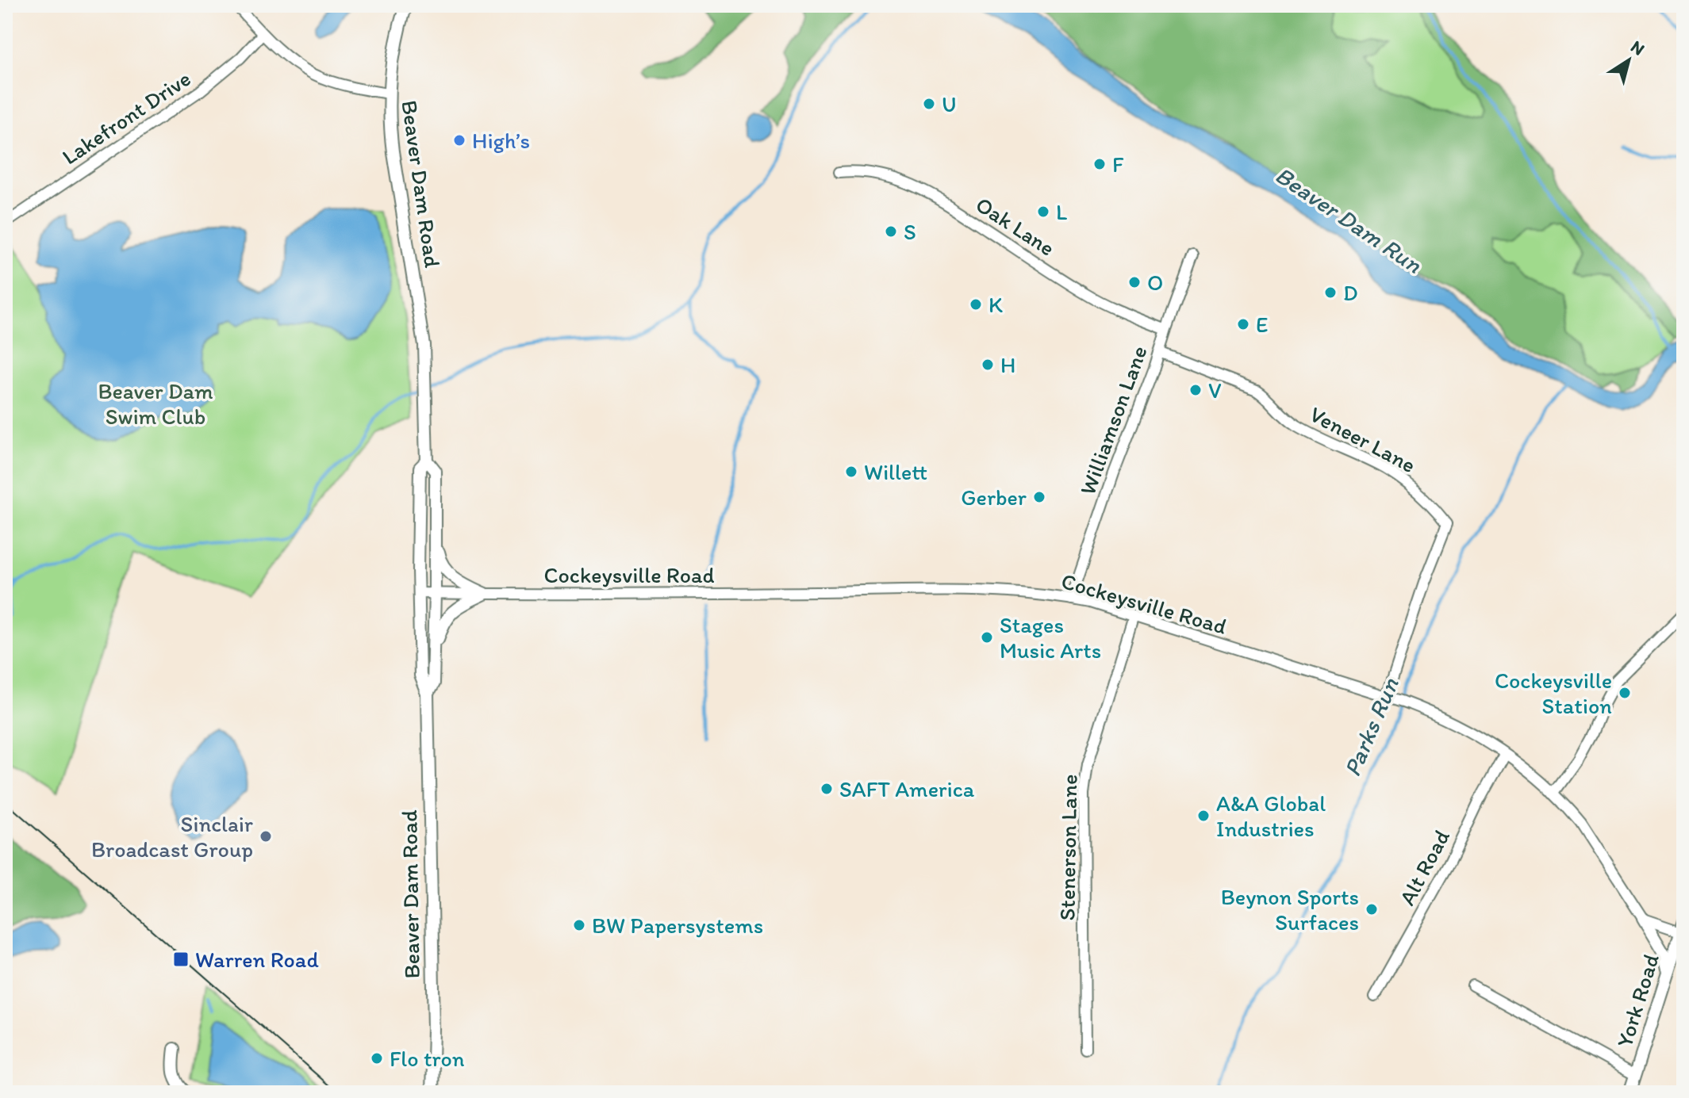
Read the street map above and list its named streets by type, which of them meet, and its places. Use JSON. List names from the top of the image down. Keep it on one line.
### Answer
{"streets":{"main road":["Beaver Dam Road","York Road"],"street":["Lakefront Drive","Oak Lane","Williamson Lane","Veneer Lane","Cockeysville Road","Stenerson Lane","Alt Road"]},"crossings":[["Lakefront Drive","Beaver Dam Road"],["Beaver Dam Road","Cockeysville Road"],["Oak Lane","Williamson Lane"],["Williamson Lane","Veneer Lane"],["Williamson Lane","Cockeysville Road"],["Veneer Lane","Cockeysville Road"],["Cockeysville Road","Stenerson Lane"],["Cockeysville Road","Alt Road"]],"water":["Beaver Dam Run","Parks Run"],"parks":["Beaver Dam Swim Club"],"places":{"other":["U","High’s","F","L","S","O","D","K","E","H","V","Willett","Gerber","Stages Music Arts","Cockeysville Station","SAFT America","A&A Global Industries","Sinclair Broadcast Group","Beynon Sports Surfaces","BW Papersystems","Flo tron"],"transit":["Warren Road"]},"north":"top right"}
